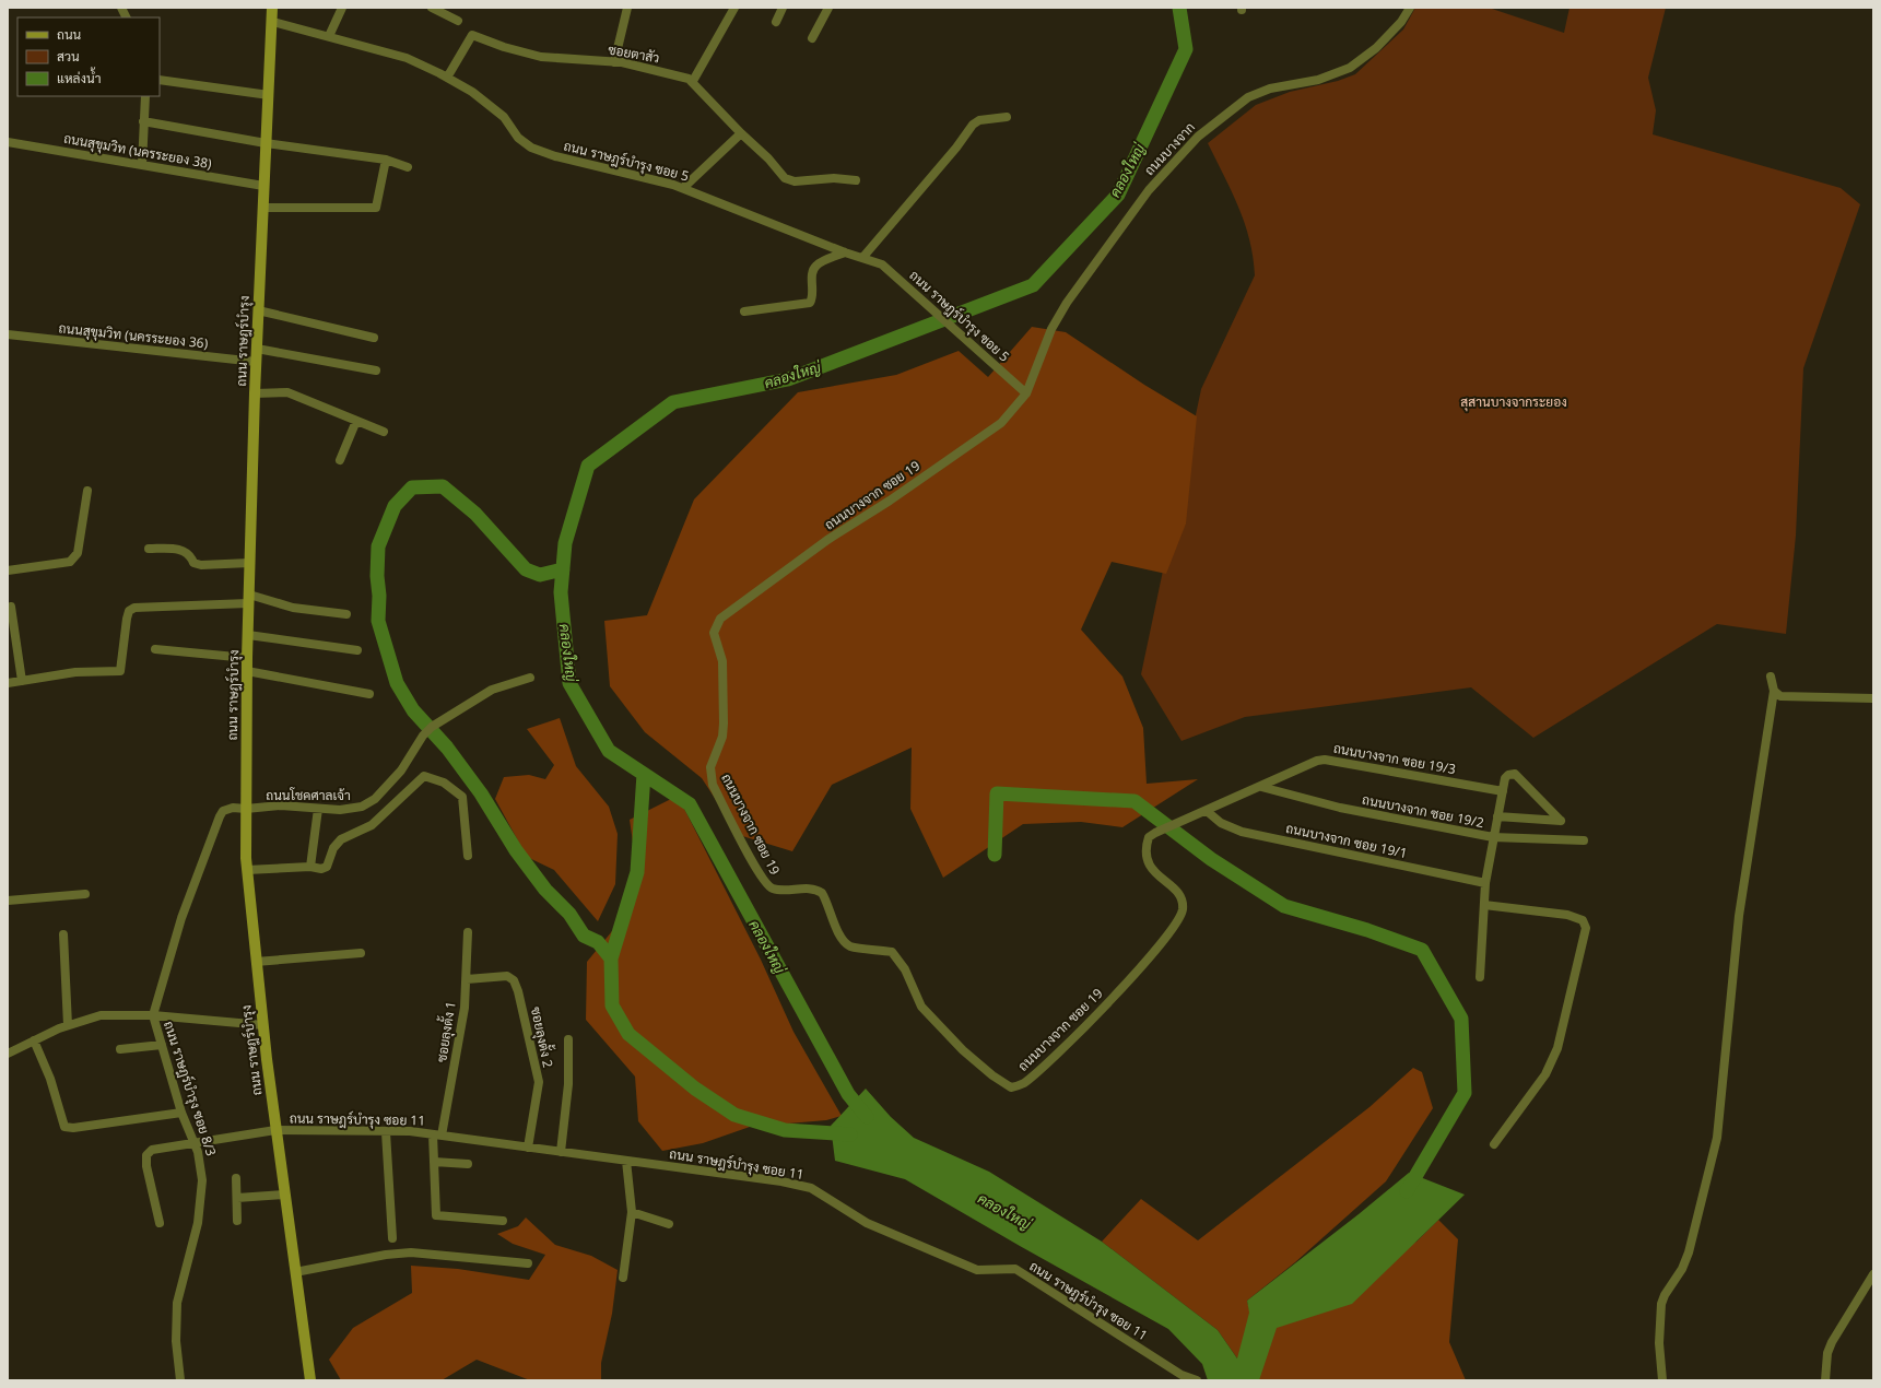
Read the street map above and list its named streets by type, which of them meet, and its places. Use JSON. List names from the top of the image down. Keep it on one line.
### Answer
{"streets":{"street":["ซอยตาสัว","ถนนบางจาก","ถนนสุขุมวิท (นครระยอง 38)","ถนน ราษฎร์บำรุง ซอย 5","ถนนสุขุมวิท (นครระยอง 36)","ถนน ราษฎร์บำรุง","ถนนบางจาก ซอย 19","ถนนบางจาก ซอย 19/3","ถนนโชคศาลเจ้า","ถนนบางจาก ซอย 19/2","ถนนบางจาก ซอย 19/1","ซอยลุงตั้ง 1","ซอยลุงตั้ง 2","ถนน ราษฎร์บำรุง ซอย 8/3","ถนน ราษฎร์บำรุง ซอย 11"]},"crossings":[["ซอยตาสัว","ถนน ราษฎร์บำรุง ซอย 5"],["ถนนบางจาก","ถนน ราษฎร์บำรุง ซอย 5"],["ถนนบางจาก","ถนนบางจาก ซอย 19"],["ถนนสุขุมวิท (นครระยอง 38)","ถนน ราษฎร์บำรุง"],["ถนน ราษฎร์บำรุง ซอย 5","ถนน ราษฎร์บำรุง"],["ถนน ราษฎร์บำรุง ซอย 5","ถนนบางจาก ซอย 19"],["ถนนสุขุมวิท (นครระยอง 36)","ถนน ราษฎร์บำรุง"],["ถนน ราษฎร์บำรุง","ถนนโชคศาลเจ้า"],["ถนน ราษฎร์บำรุง","ถนน ราษฎร์บำรุง ซอย 8/3"],["ถนน ราษฎร์บำรุง","ถนน ราษฎร์บำรุง ซอย 11"],["ถนนบางจาก ซอย 19","ถนนบางจาก ซอย 19/3"],["ถนนบางจาก ซอย 19","ถนนบางจาก ซอย 19/2"],["ถนนบางจาก ซอย 19","ถนนบางจาก ซอย 19/1"],["ถนนบางจาก ซอย 19/3","ถนนบางจาก ซอย 19/2"],["ถนนโชคศาลเจ้า","ถนน ราษฎร์บำรุง ซอย 8/3"],["ซอยลุงตั้ง 1","ซอยลุงตั้ง 2"],["ซอยลุงตั้ง 1","ถนน ราษฎร์บำรุง ซอย 11"],["ซอยลุงตั้ง 2","ถนน ราษฎร์บำรุง ซอย 11"],["ถนน ราษฎร์บำรุง ซอย 8/3","ถนน ราษฎร์บำรุง ซอย 11"]],"water":["คลองใหญ่"],"parks":["สุสานบางจากระยอง"],"legend":["ถนน","สวน","แหล่งน้ำ"]}
